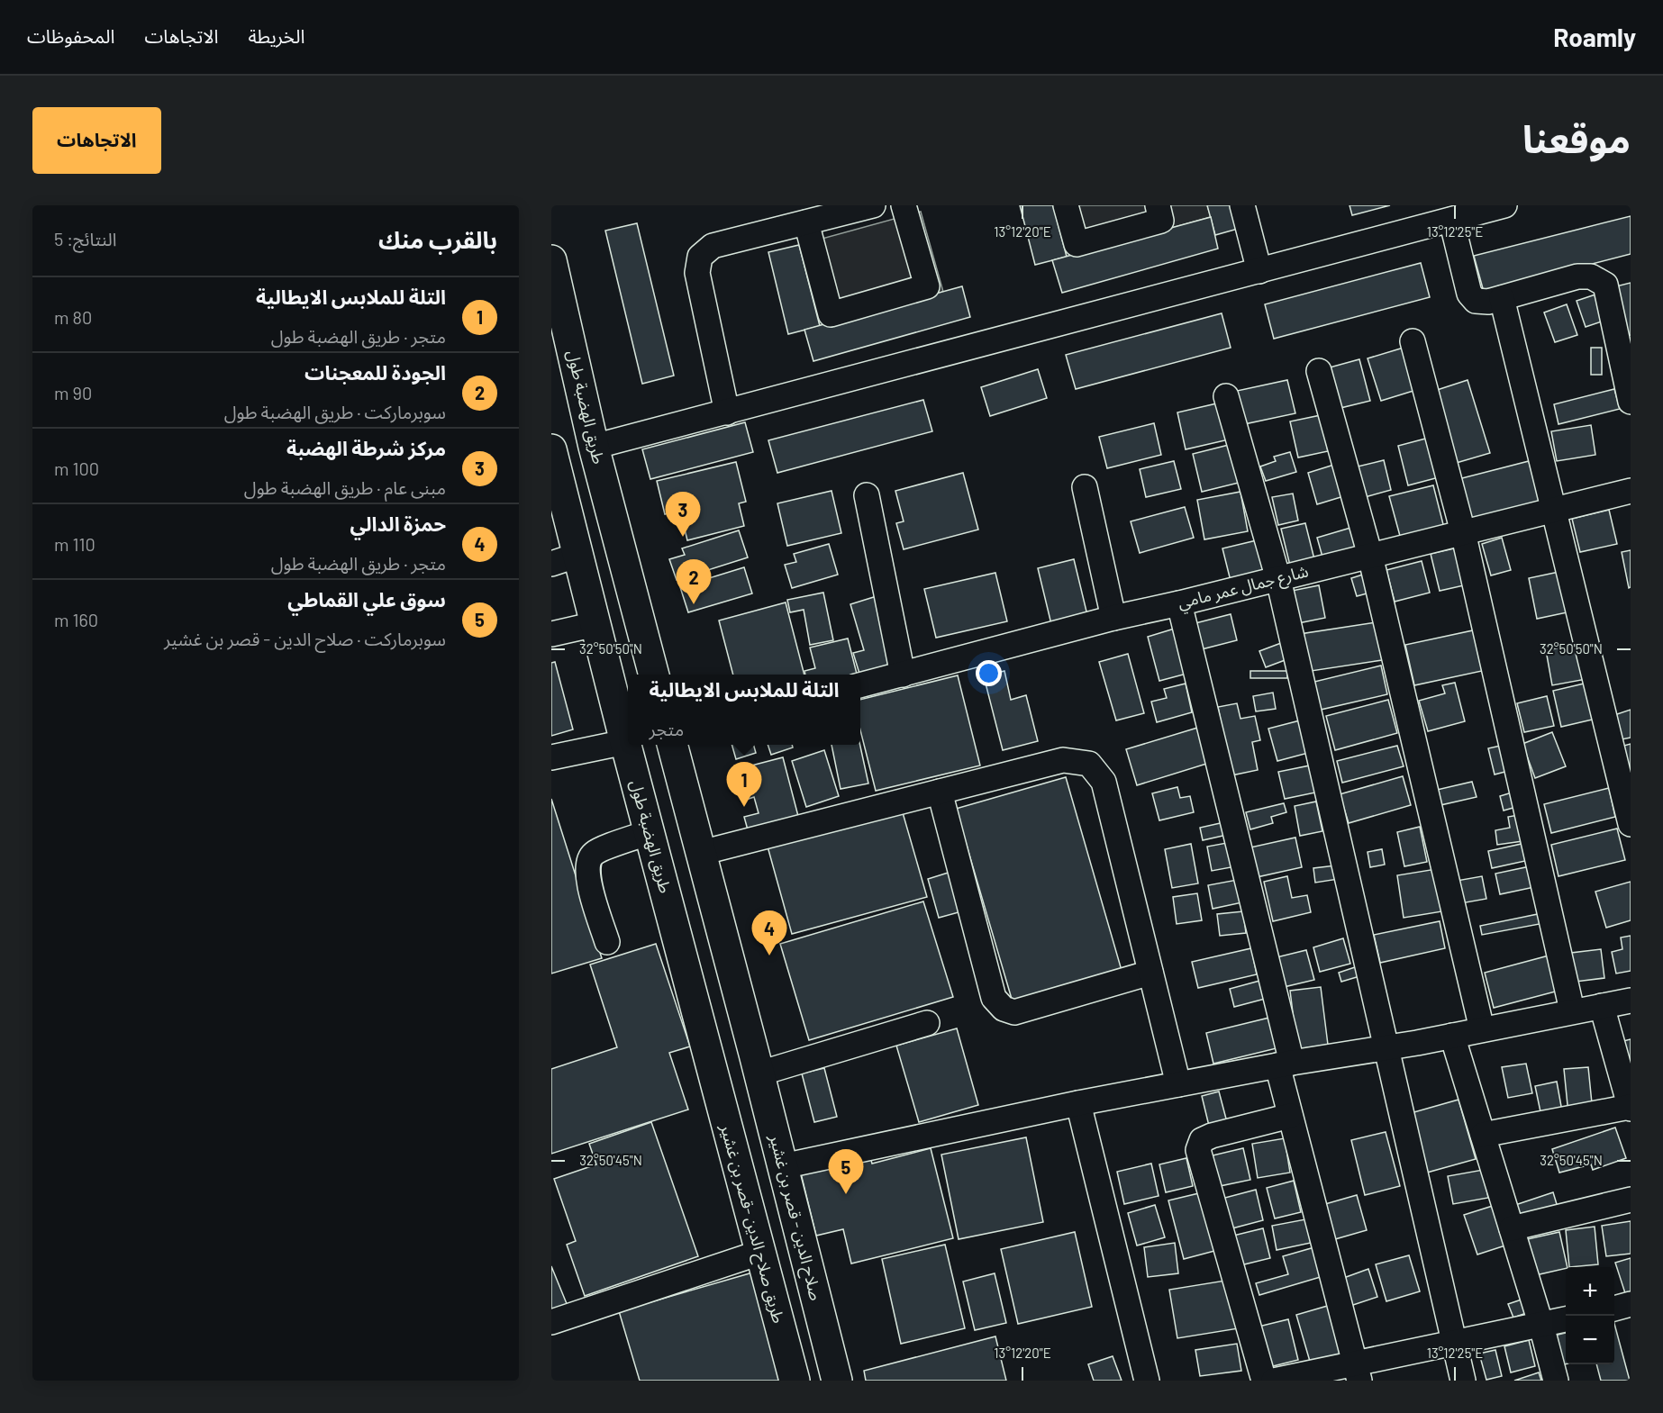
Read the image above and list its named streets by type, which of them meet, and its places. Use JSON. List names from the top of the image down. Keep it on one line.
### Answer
{"streets":{"highway":["طريق الهضبة طول","صلاح الدين - قصر بن غشير","طريق صلاح الدين -قصر بن غشير"],"street":["شارع جمال عمر مامي"]},"crossings":[["طريق الهضبة طول","طريق صلاح الدين -قصر بن غشير"]],"page":{"header":"Roamly","nav":["الخريطة","الاتجاهات","المحفوظات"],"title":"موقعنا","buttons":"الاتجاهات","heading":["بالقرب منك","النتائج: 5"],"list":[{"mark":"1","name":"التلة للملابس الايطالية","note":"متجر · طريق الهضبة طول","value":"80 m"},{"mark":"2","name":"الجودة للمعجنات","note":"سوبرماركت · طريق الهضبة طول","value":"90 m"},{"mark":"3","name":"مركز شرطة الهضبة","note":"مبنى عام · طريق الهضبة طول","value":"100 m"},{"mark":"4","name":"حمزة الدالي","note":"متجر · طريق الهضبة طول","value":"110 m"},{"mark":"5","name":"سوق علي القماطي","note":"سوبرماركت · صلاح الدين - قصر بن غشير","value":"160 m"}],"pins":["3","2","1","4","5"],"popup":["التلة للملابس الايطالية","متجر"],"map_buttons":["+","−"]},"coordinates":["13°12'20\"E","13°12'25\"E","32°50'50\"N","32°50'45\"N"]}
